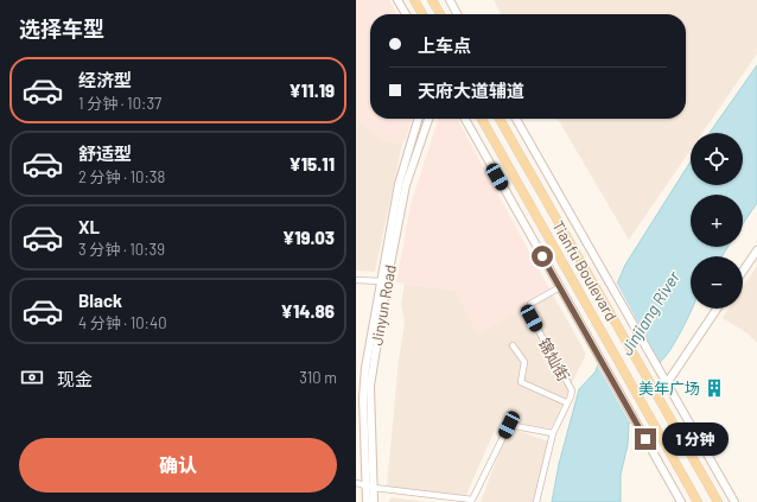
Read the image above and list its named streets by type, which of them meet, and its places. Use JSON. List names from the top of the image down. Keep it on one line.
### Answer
{"streets":{"main road":["Tianfu Boulevard"],"street":["Jinyun Road","锦灿街"]},"water":["Jinjiang River"],"places":{"building":["美年广场"]},"page":{"heading":"选择车型","banner":["上车点","天府大道辅道"],"list":[{"name":"经济型","note":"1 分钟 · 10:37","value":"¥11.19"},{"name":"舒适型","note":"2 分钟 · 10:38","value":"¥15.11"},{"name":"XL","note":"3 分钟 · 10:39","value":"¥19.03"},{"name":"Black","note":"4 分钟 · 10:40","value":"¥14.86"}],"map_buttons":["+","−"],"pay":["现金","310 m"],"bubble":"1 分钟","buttons":"确认"}}
